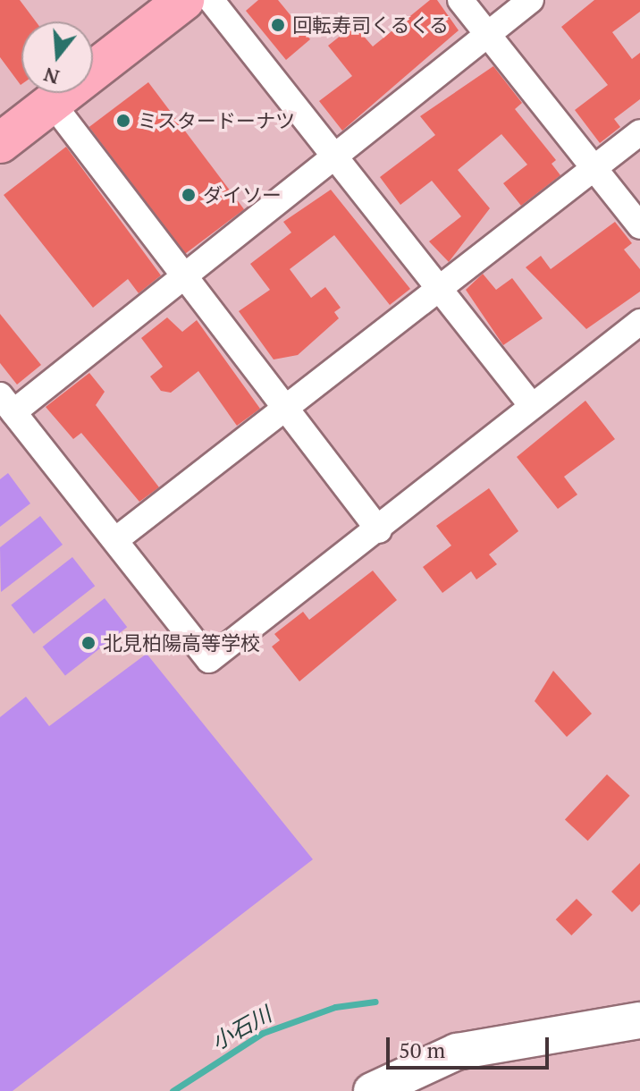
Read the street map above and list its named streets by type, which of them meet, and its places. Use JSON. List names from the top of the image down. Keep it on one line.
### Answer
{"water":["小石川"],"places":["回転寿司くるくる","ミスタードーナツ","ダイソー","北見柏陽高等学校"],"scale_bar":"50 m","north":"bottom"}
